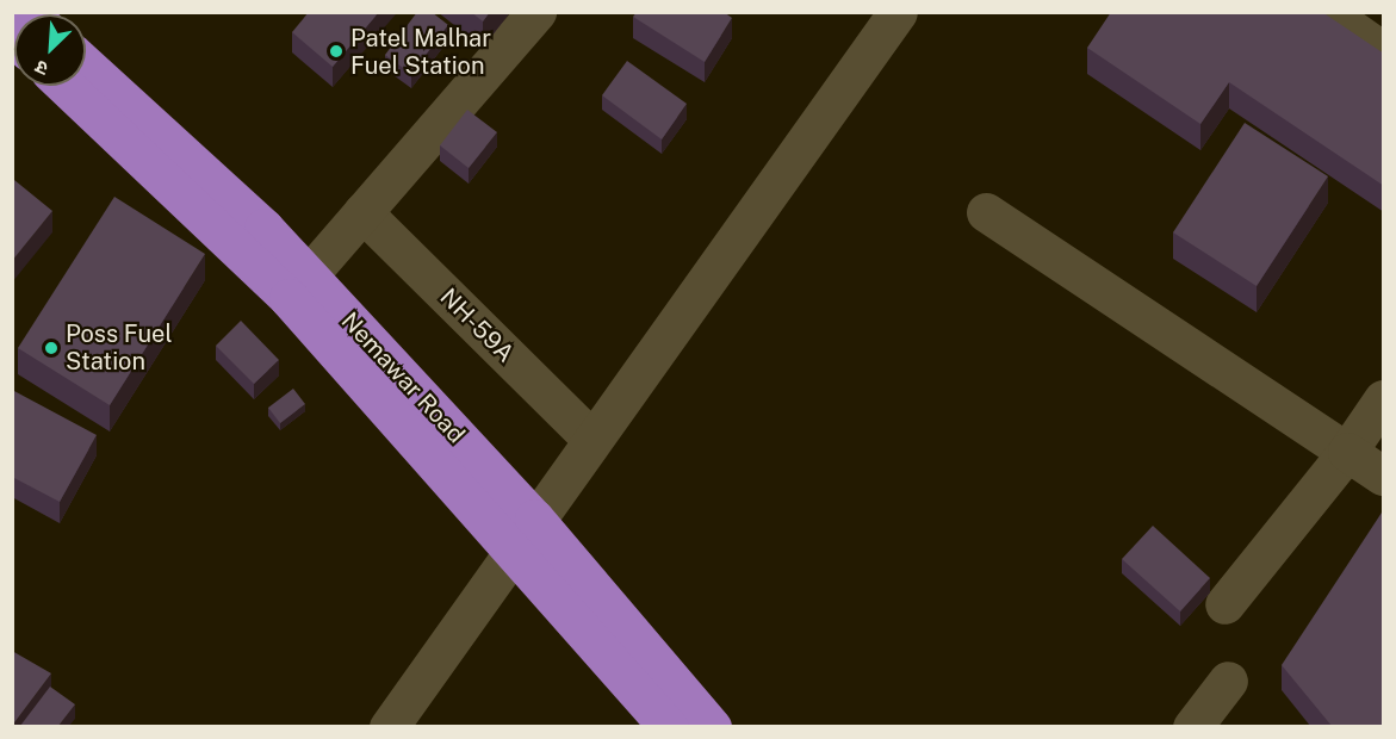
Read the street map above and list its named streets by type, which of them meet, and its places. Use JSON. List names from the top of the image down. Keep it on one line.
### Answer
{"streets":{"highway":["Nemawar Road"],"street":["NH-59A"]},"places":["Patel Malhar Fuel Station","Poss Fuel Station"],"north":"bottom left"}
